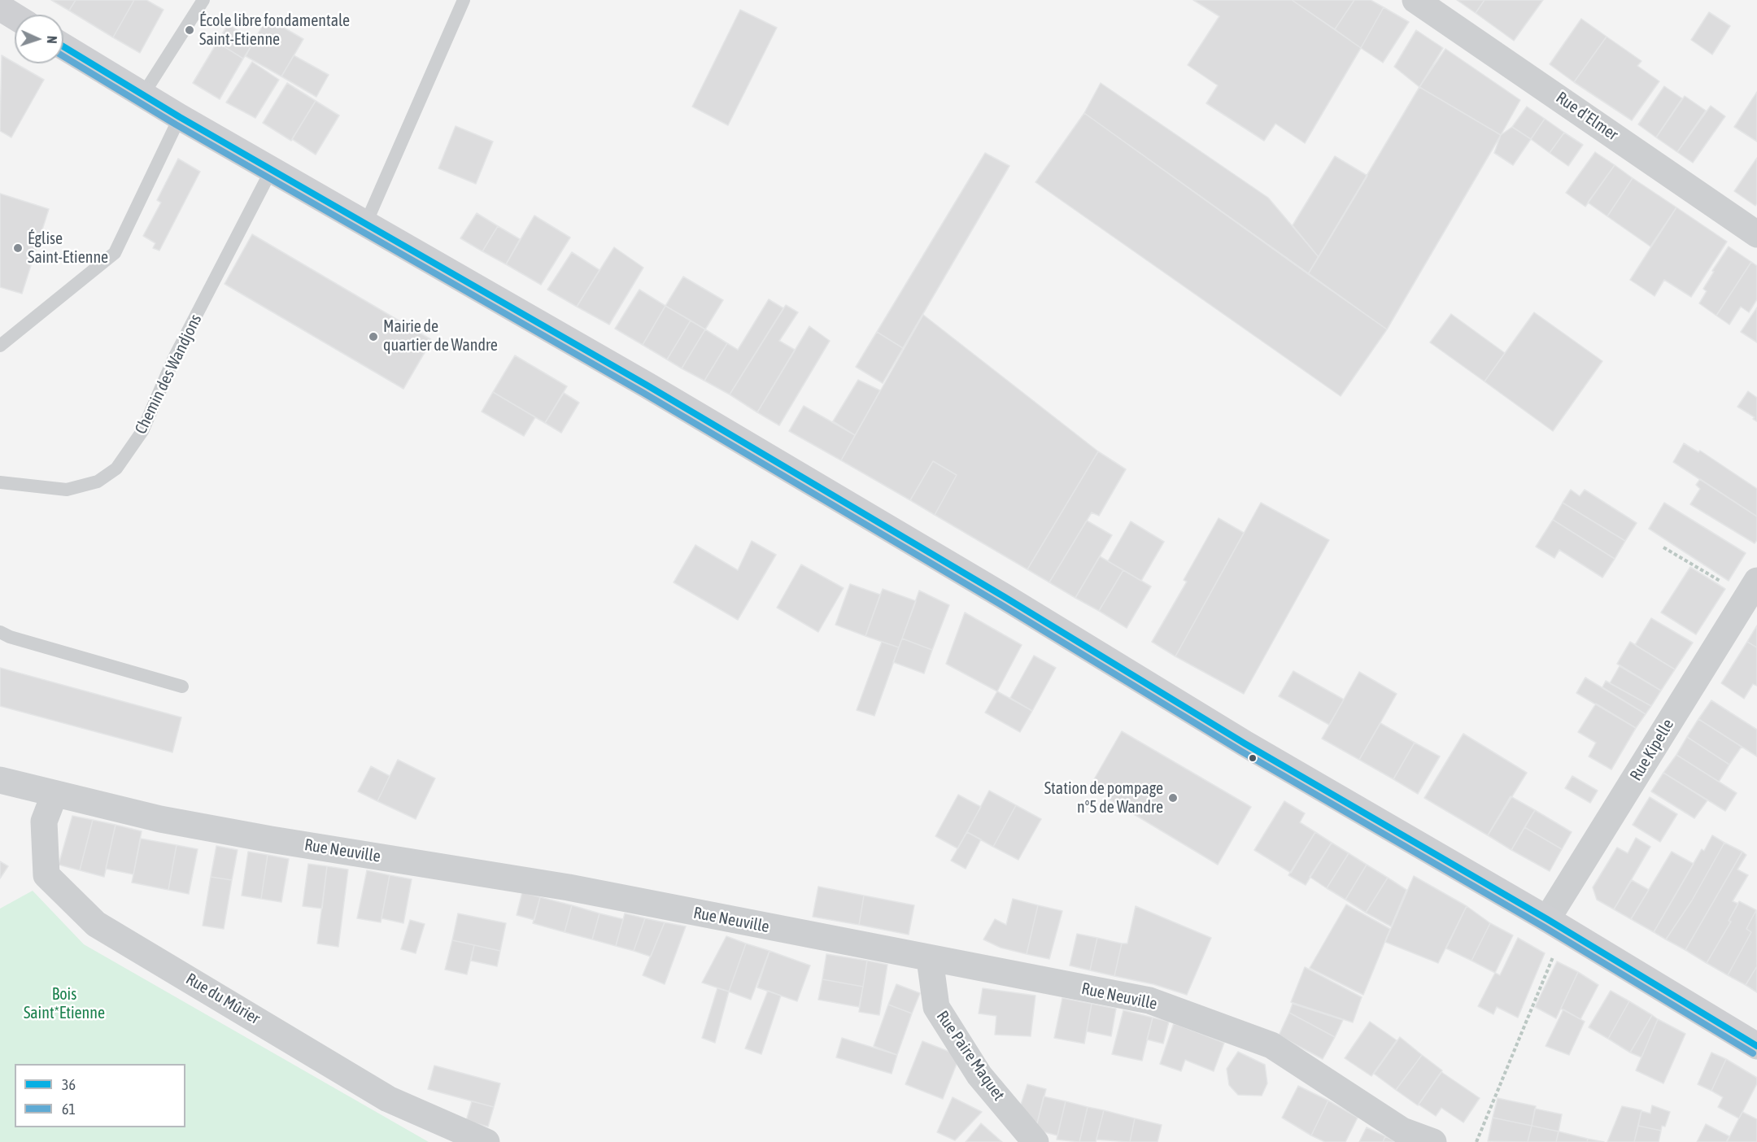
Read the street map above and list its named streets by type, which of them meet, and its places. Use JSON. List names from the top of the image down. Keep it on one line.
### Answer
{"streets":{"street":["Rue d'Elmer","Rue Kipelle","Rue Neuville","Rue du Mûrier","Rue Paire Maquet"],"lane":["Chemin des Wandjons"]},"crossings":[["Rue Neuville","Rue du Mûrier"],["Rue Neuville","Rue Paire Maquet"]],"parks":["Bois Saint*Etienne"],"places":["École libre fondamentale Saint-Etienne","Église Saint-Etienne","Mairie de quartier de Wandre","Station de pompage n°5 de Wandre"],"lines":["transit line 36","transit line 61"],"legend":["36","61"],"north":"right"}
